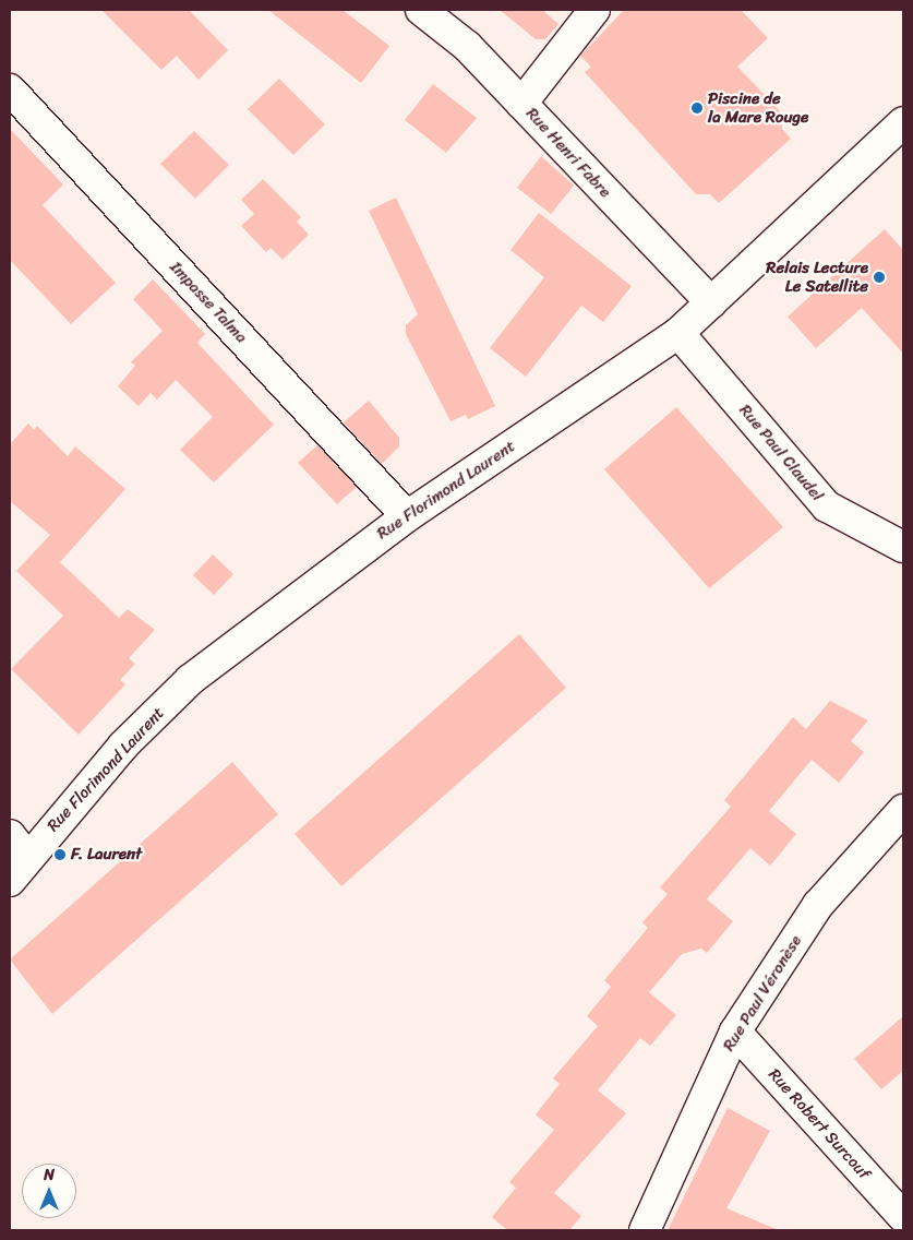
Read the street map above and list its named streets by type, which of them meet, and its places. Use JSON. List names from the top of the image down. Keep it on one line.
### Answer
{"streets":{"street":["Rue Henri Fabre","Impasse Talma","Rue Paul Claudel","Rue Florimond Laurent","Rue Paul Véronèse","Rue Robert Surcouf"]},"crossings":[["Rue Henri Fabre","Rue Florimond Laurent"],["Impasse Talma","Rue Florimond Laurent"],["Rue Paul Claudel","Rue Florimond Laurent"],["Rue Paul Véronèse","Rue Robert Surcouf"]],"places":["Piscine de la Mare Rouge","Relais Lecture Le Satellite","F. Laurent"],"north":"top"}
